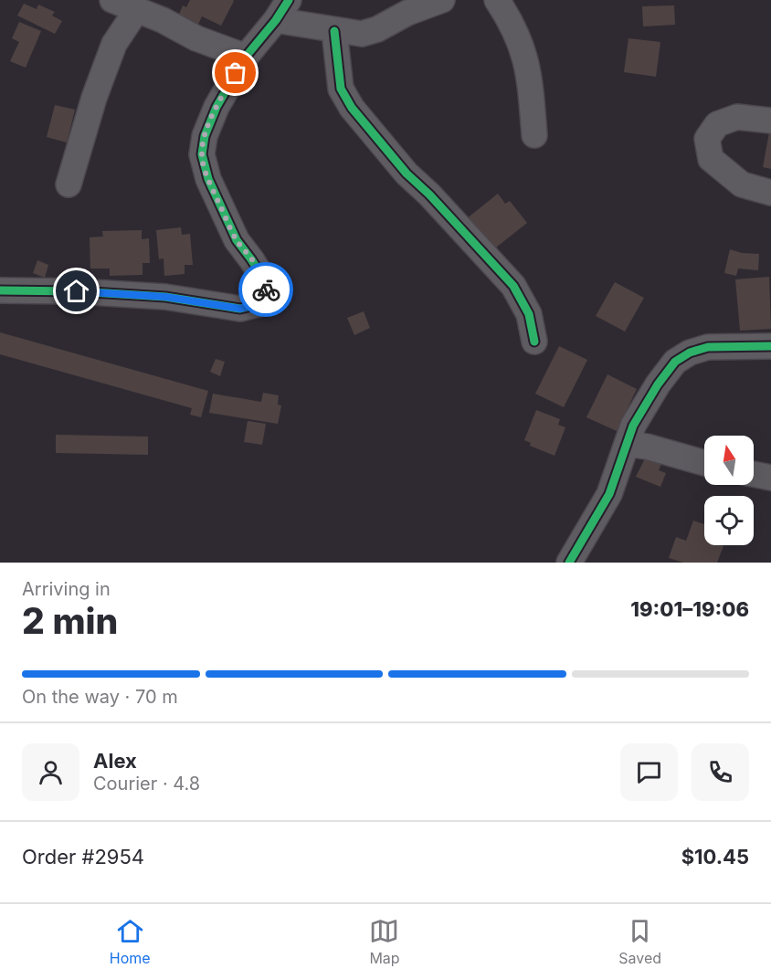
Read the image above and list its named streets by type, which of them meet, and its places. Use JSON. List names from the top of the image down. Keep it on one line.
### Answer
{"north":"top","page":{"heading":["2 min","Arriving in","19:01–19:06"],"panel":["Alex","Courier · 4.8","Order #2954","$10.45"],"bar":"On the way · 70 m","tabs":["Home","Map","Saved"]}}
